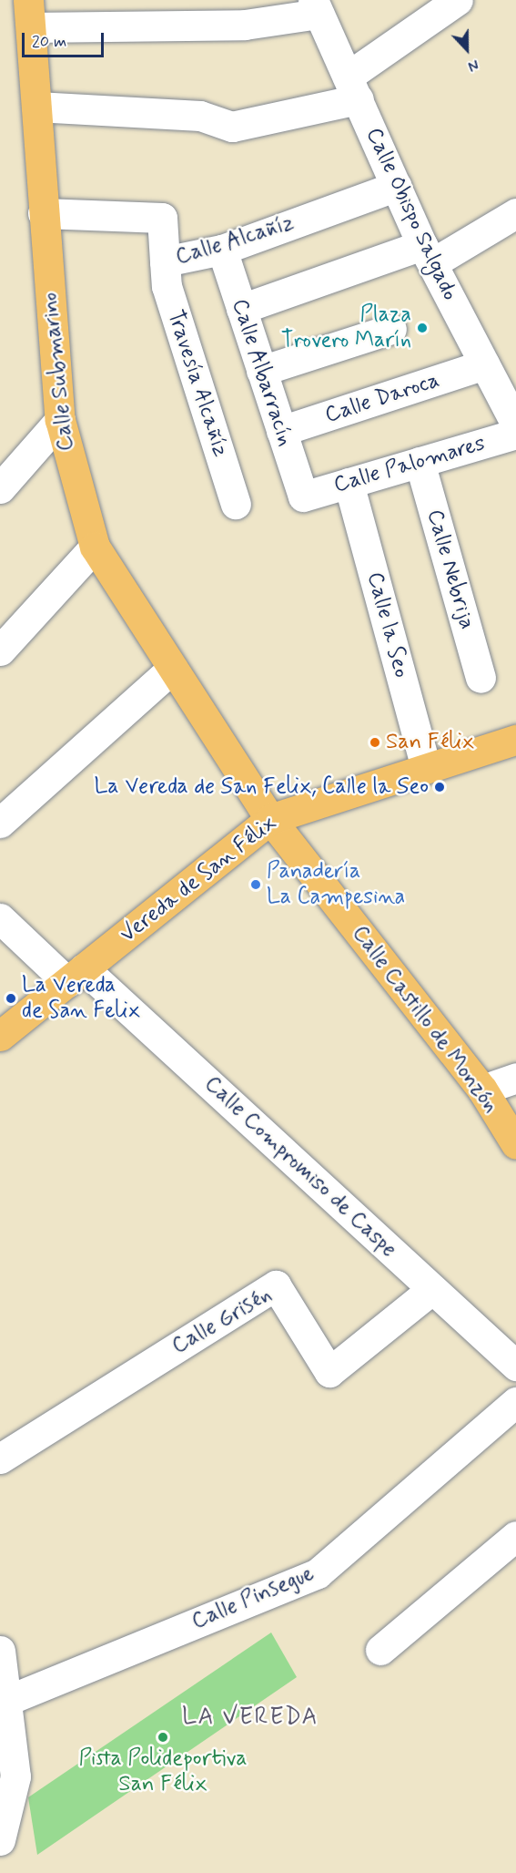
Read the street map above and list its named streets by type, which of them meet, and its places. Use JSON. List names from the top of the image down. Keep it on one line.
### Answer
{"streets":{"main road":["Calle Submarino","Vereda de San Félix","Calle Castillo de Monzón"],"street":["Calle Obispo Salgado","Calle Alcañíz","Calle Albarracín","Travesía Alcañíz","Calle Daroca","Calle Palomares","Calle Nebrija","Calle la Seo","Calle Compromiso de Caspe","Calle Grisén","Calle Pinsegue"]},"crossings":[["Calle Obispo Salgado","Calle Alcañíz"],["Calle Obispo Salgado","Calle Daroca"],["Calle Alcañíz","Calle Submarino"],["Calle Alcañíz","Calle Albarracín"],["Calle Alcañíz","Travesía Alcañíz"],["Calle Submarino","Vereda de San Félix"],["Calle Submarino","Calle Castillo de Monzón"],["Calle Albarracín","Calle Daroca"],["Calle Albarracín","Calle Palomares"],["Calle Palomares","Calle Nebrija"],["Calle Palomares","Calle la Seo"],["Calle la Seo","Vereda de San Félix"],["Vereda de San Félix","Calle Castillo de Monzón"],["Vereda de San Félix","Calle Compromiso de Caspe"],["Calle Compromiso de Caspe","Calle Grisén"]],"districts":["LA VEREDA"],"places":["Plaza Trovero Marín","San Félix","La Vereda de San Felix, Calle la Seo","Panadería La Campesina","La Vereda de San Felix","Pista Polideportiva San Félix"],"scale_bar":"20 m","north":"bottom"}
